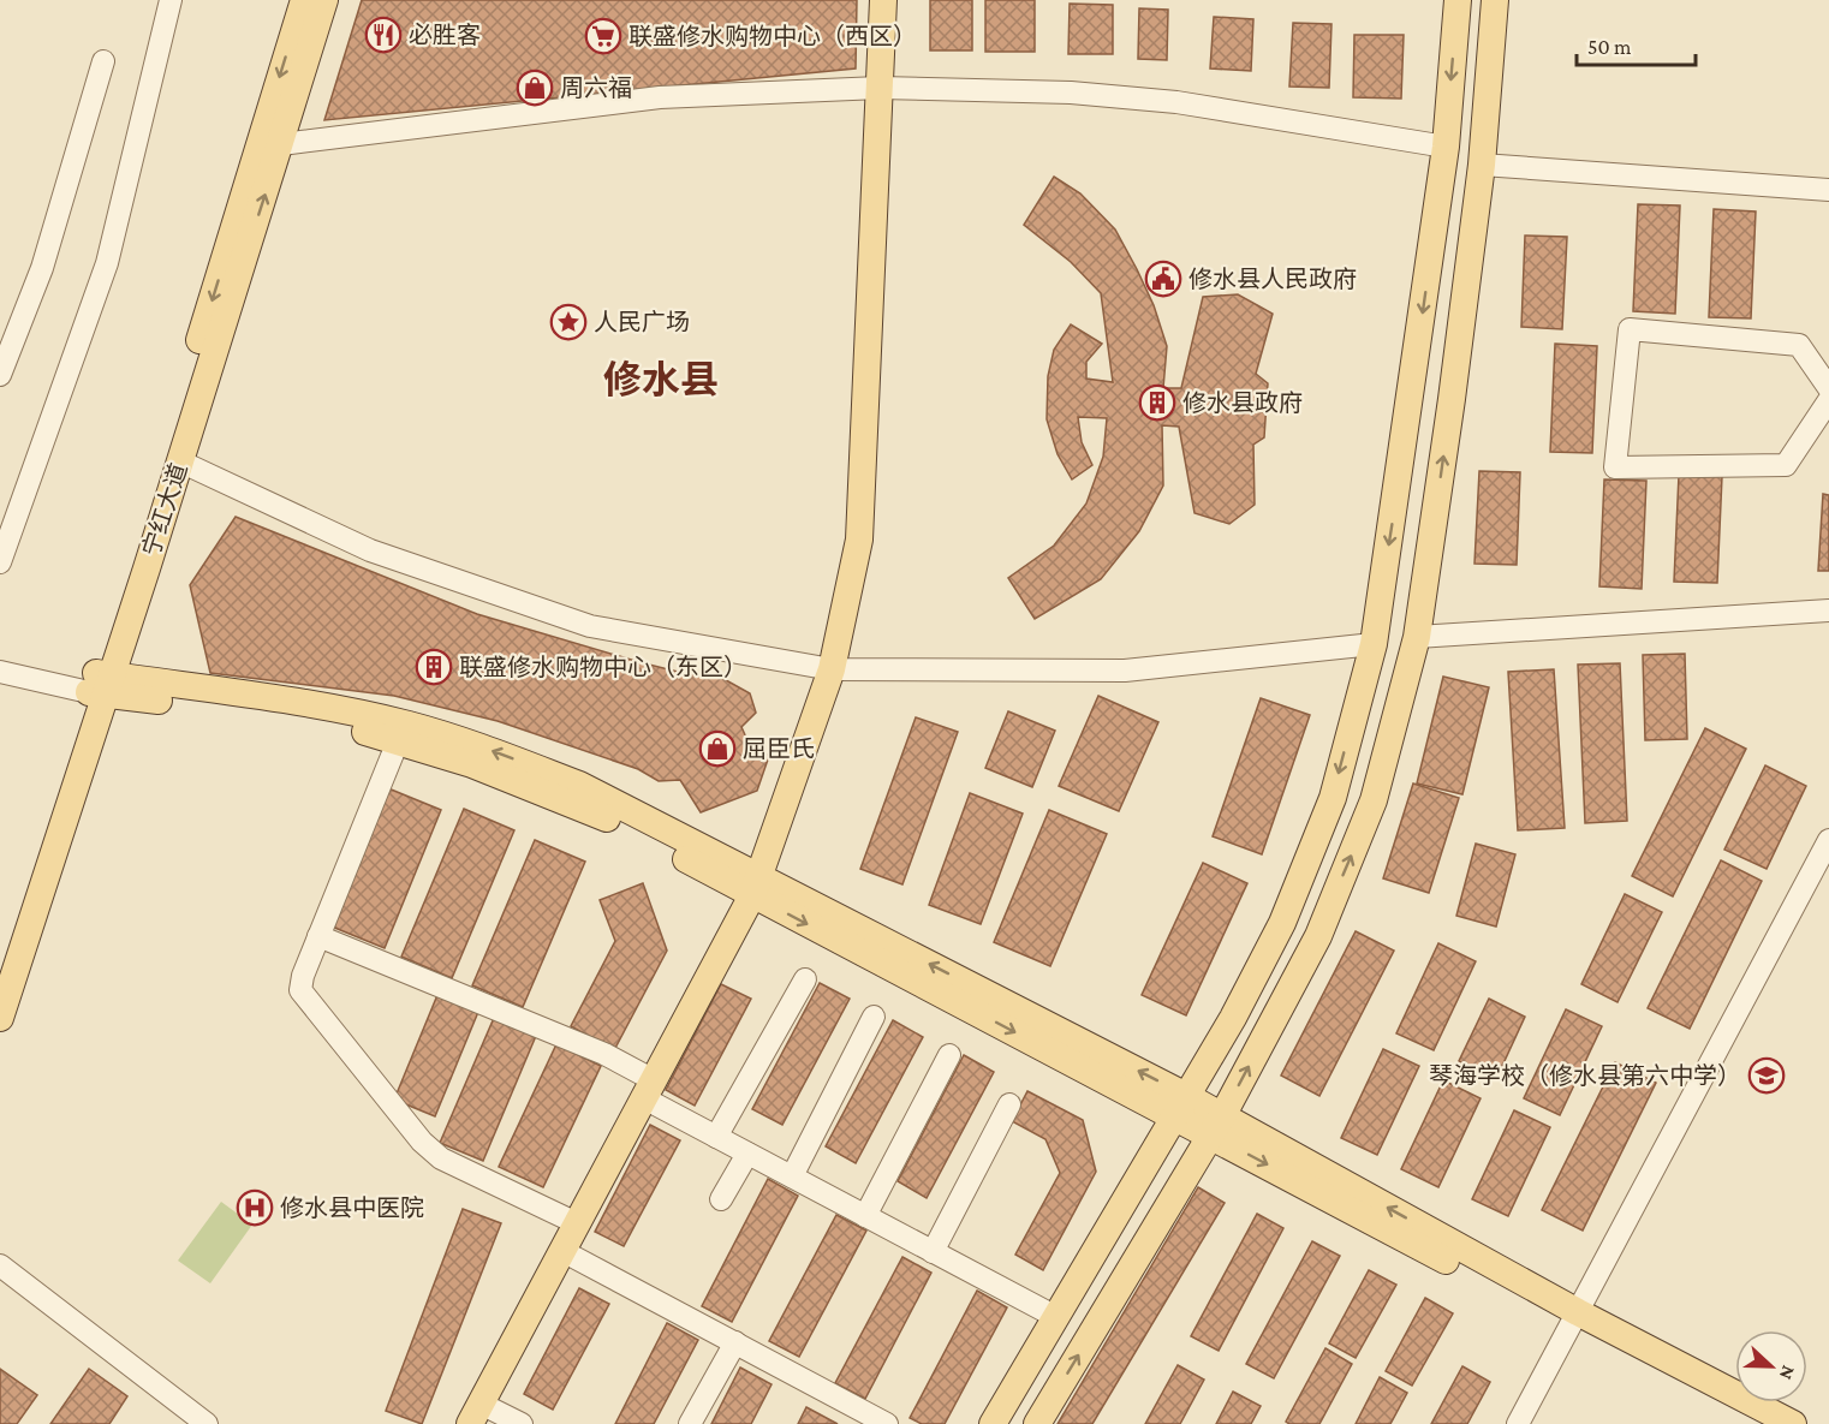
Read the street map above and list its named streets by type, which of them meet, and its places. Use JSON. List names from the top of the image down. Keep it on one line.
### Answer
{"streets":{"main road":["宁红大道"]},"districts":["修水县"],"places":{"restaurant":["必胜客"],"supermarket":["联盛修水购物中心（西区）"],"shop":["周六福","屈臣氏"],"public building":["修水县人民政府"],"place":["人民广场"],"building":["修水县政府","联盛修水购物中心（东区）"],"school or university":["琴海学校（修水县第六中学）"],"hospital":["修水县中医院"]},"scale_bar":"50 m","north":"right"}
